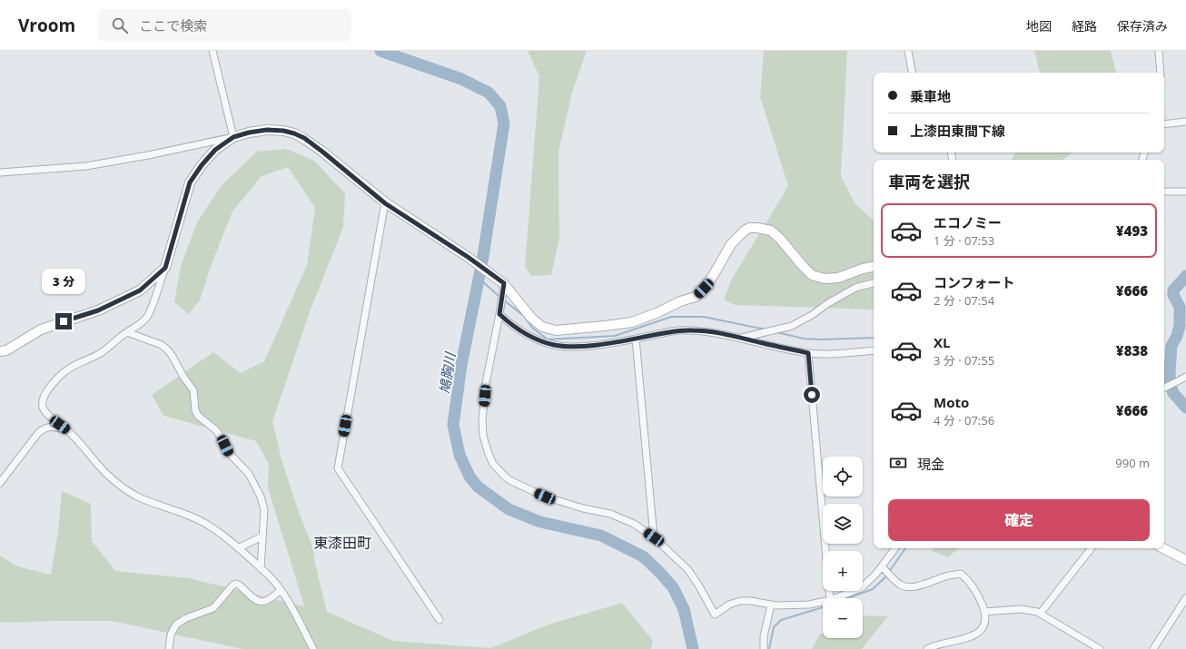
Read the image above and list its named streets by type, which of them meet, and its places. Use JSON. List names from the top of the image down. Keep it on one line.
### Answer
{"districts":["東漆田町"],"water":["鳩胸川"],"page":{"header":"Vroom","search":"ここで検索","nav":["地図","経路","保存済み"],"banner":["乗車地","上漆田東間下線"],"heading":"車両を選択","list":[{"name":"エコノミー","note":"1 分 · 07:53","value":"¥493"},{"name":"コンフォート","note":"2 分 · 07:54","value":"¥666"},{"name":"XL","note":"3 分 · 07:55","value":"¥838"},{"name":"Moto","note":"4 分 · 07:56","value":"¥666"}],"bubble":"3 分","pay":["現金","990 m"],"map_buttons":["+","−"],"buttons":"確定"}}
